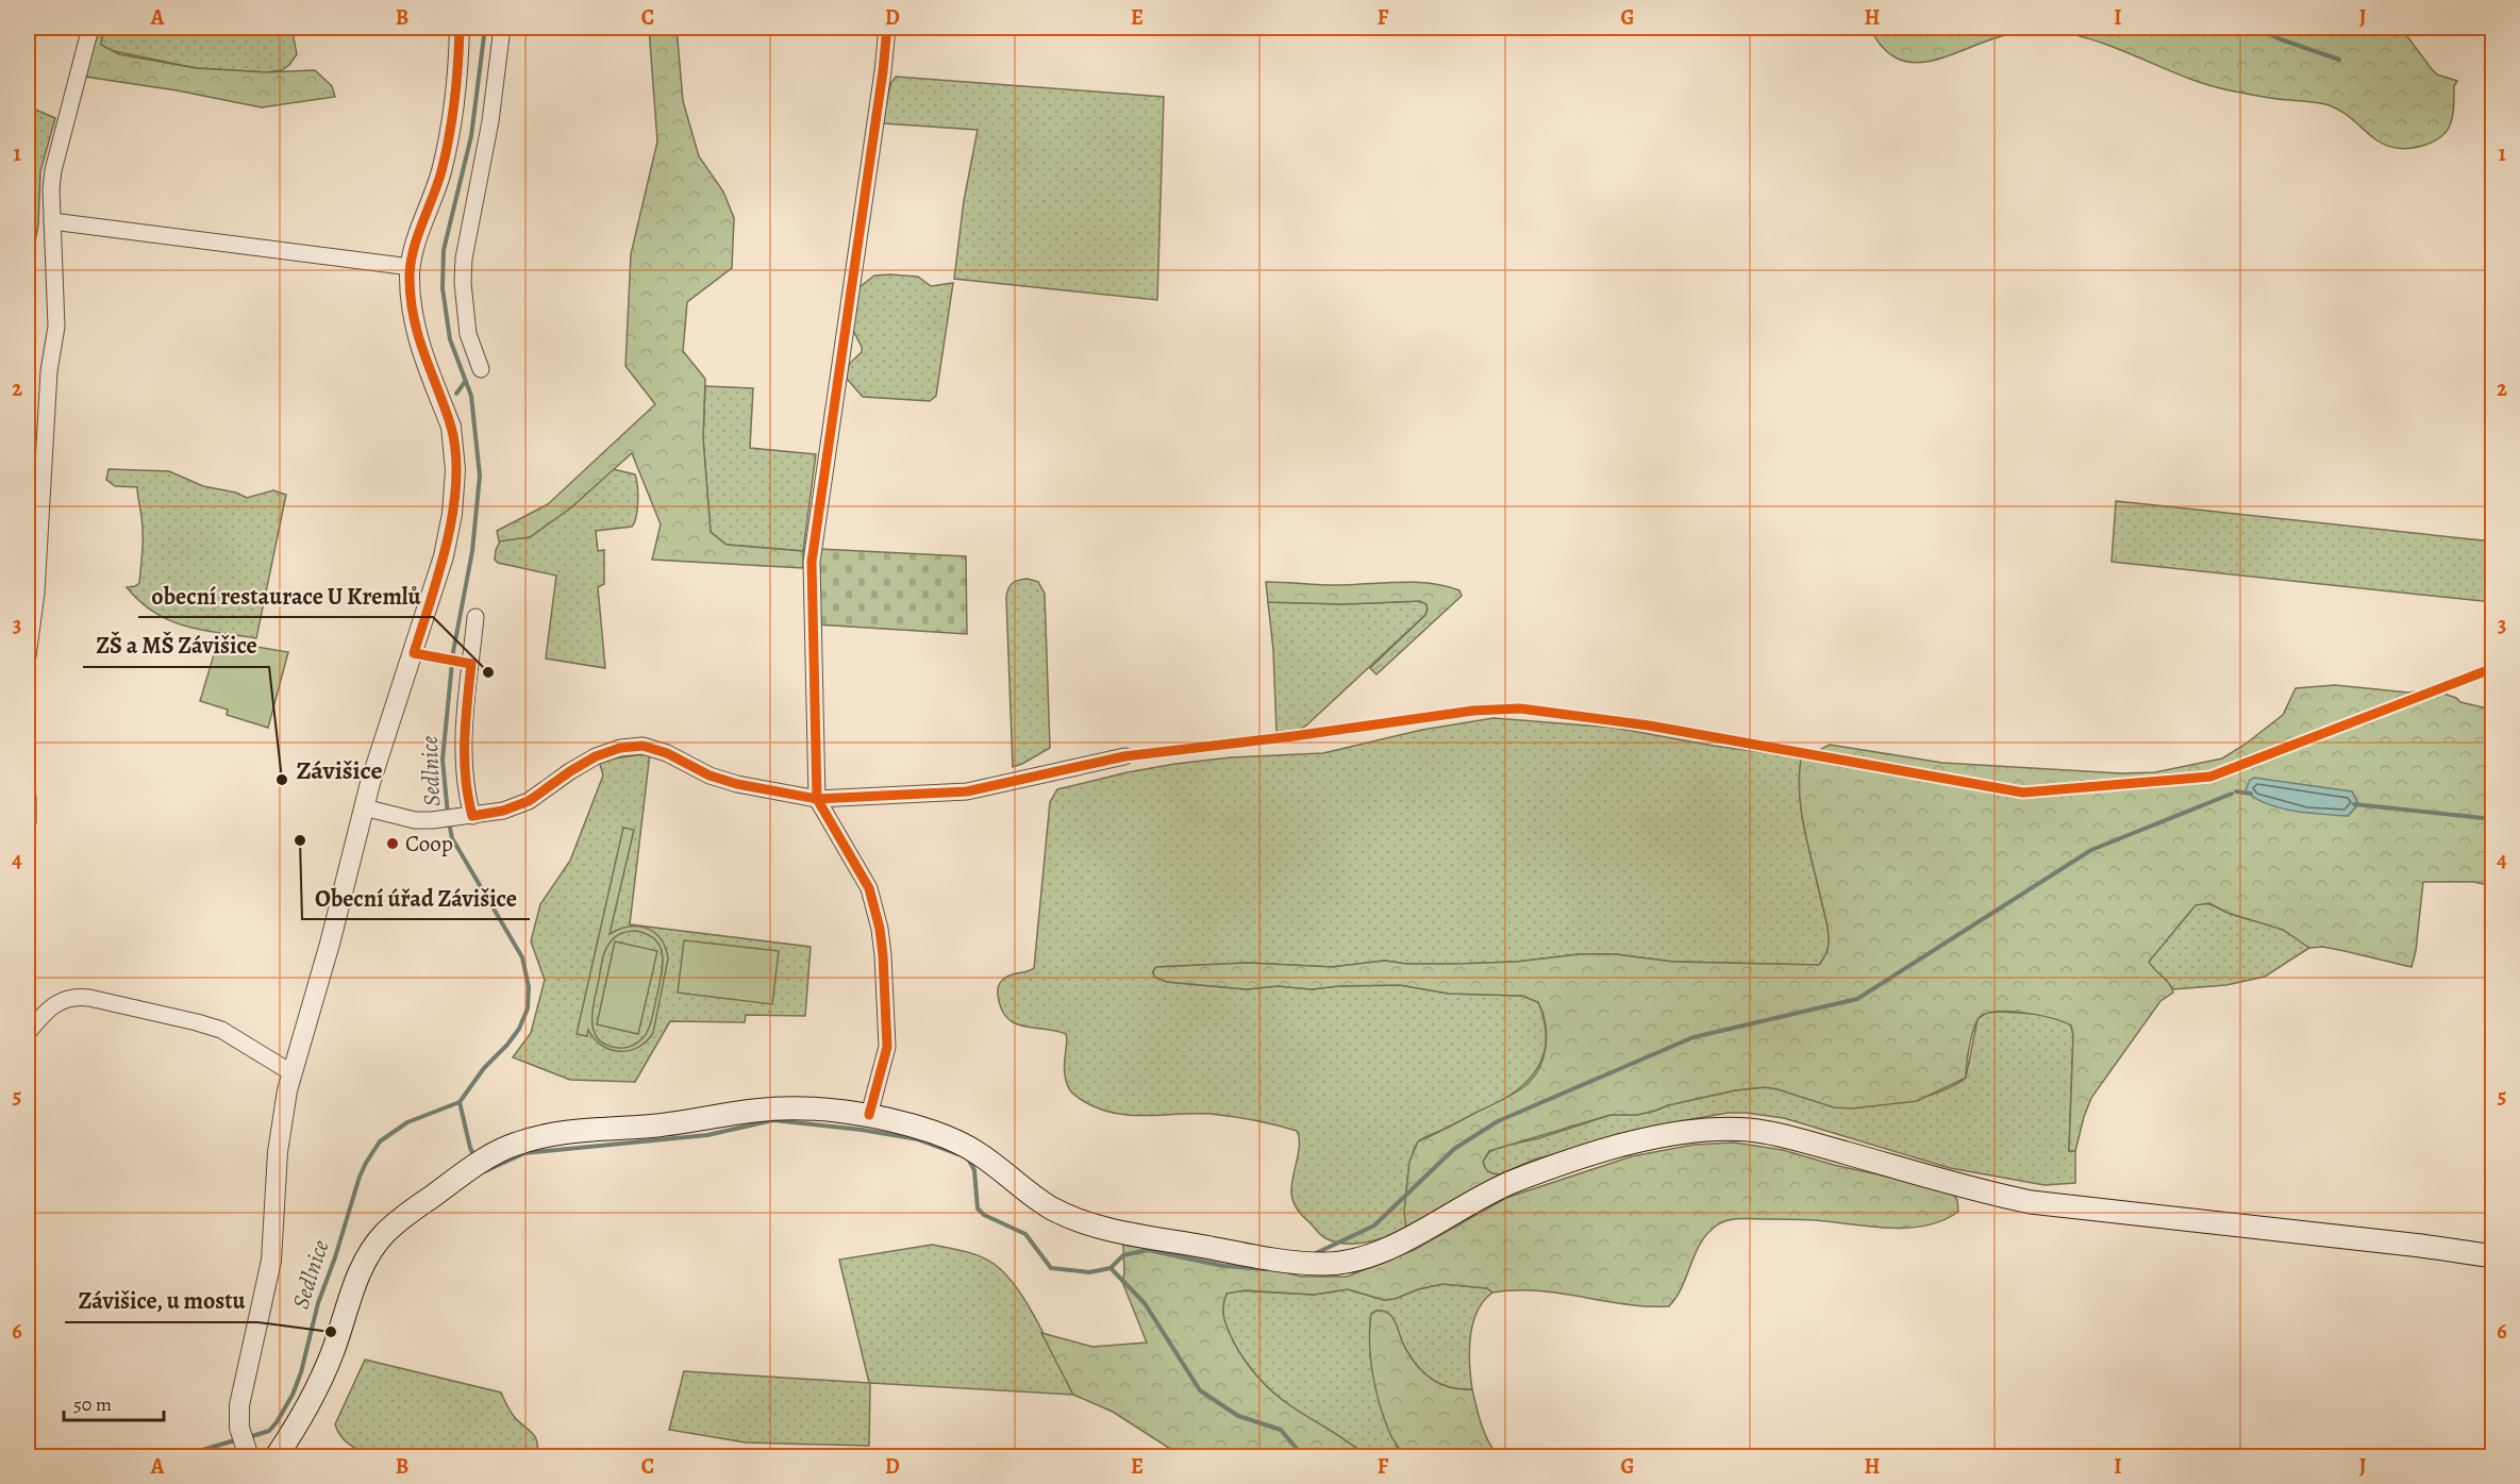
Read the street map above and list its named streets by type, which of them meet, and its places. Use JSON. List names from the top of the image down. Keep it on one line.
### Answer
{"districts":["Závišice"],"water":["Sedlnice"],"places":["obecní restaurace U Kremlů","ZŠ a MŠ Závišice","Obecní úřad Závišice","Coop","Závišice, u mostu"],"scale_bar":"50 m","grid":{"columns":["A","B","C","D","E","F","G","H","I","J"],"rows":["1","2","3","4","5","6"]}}
